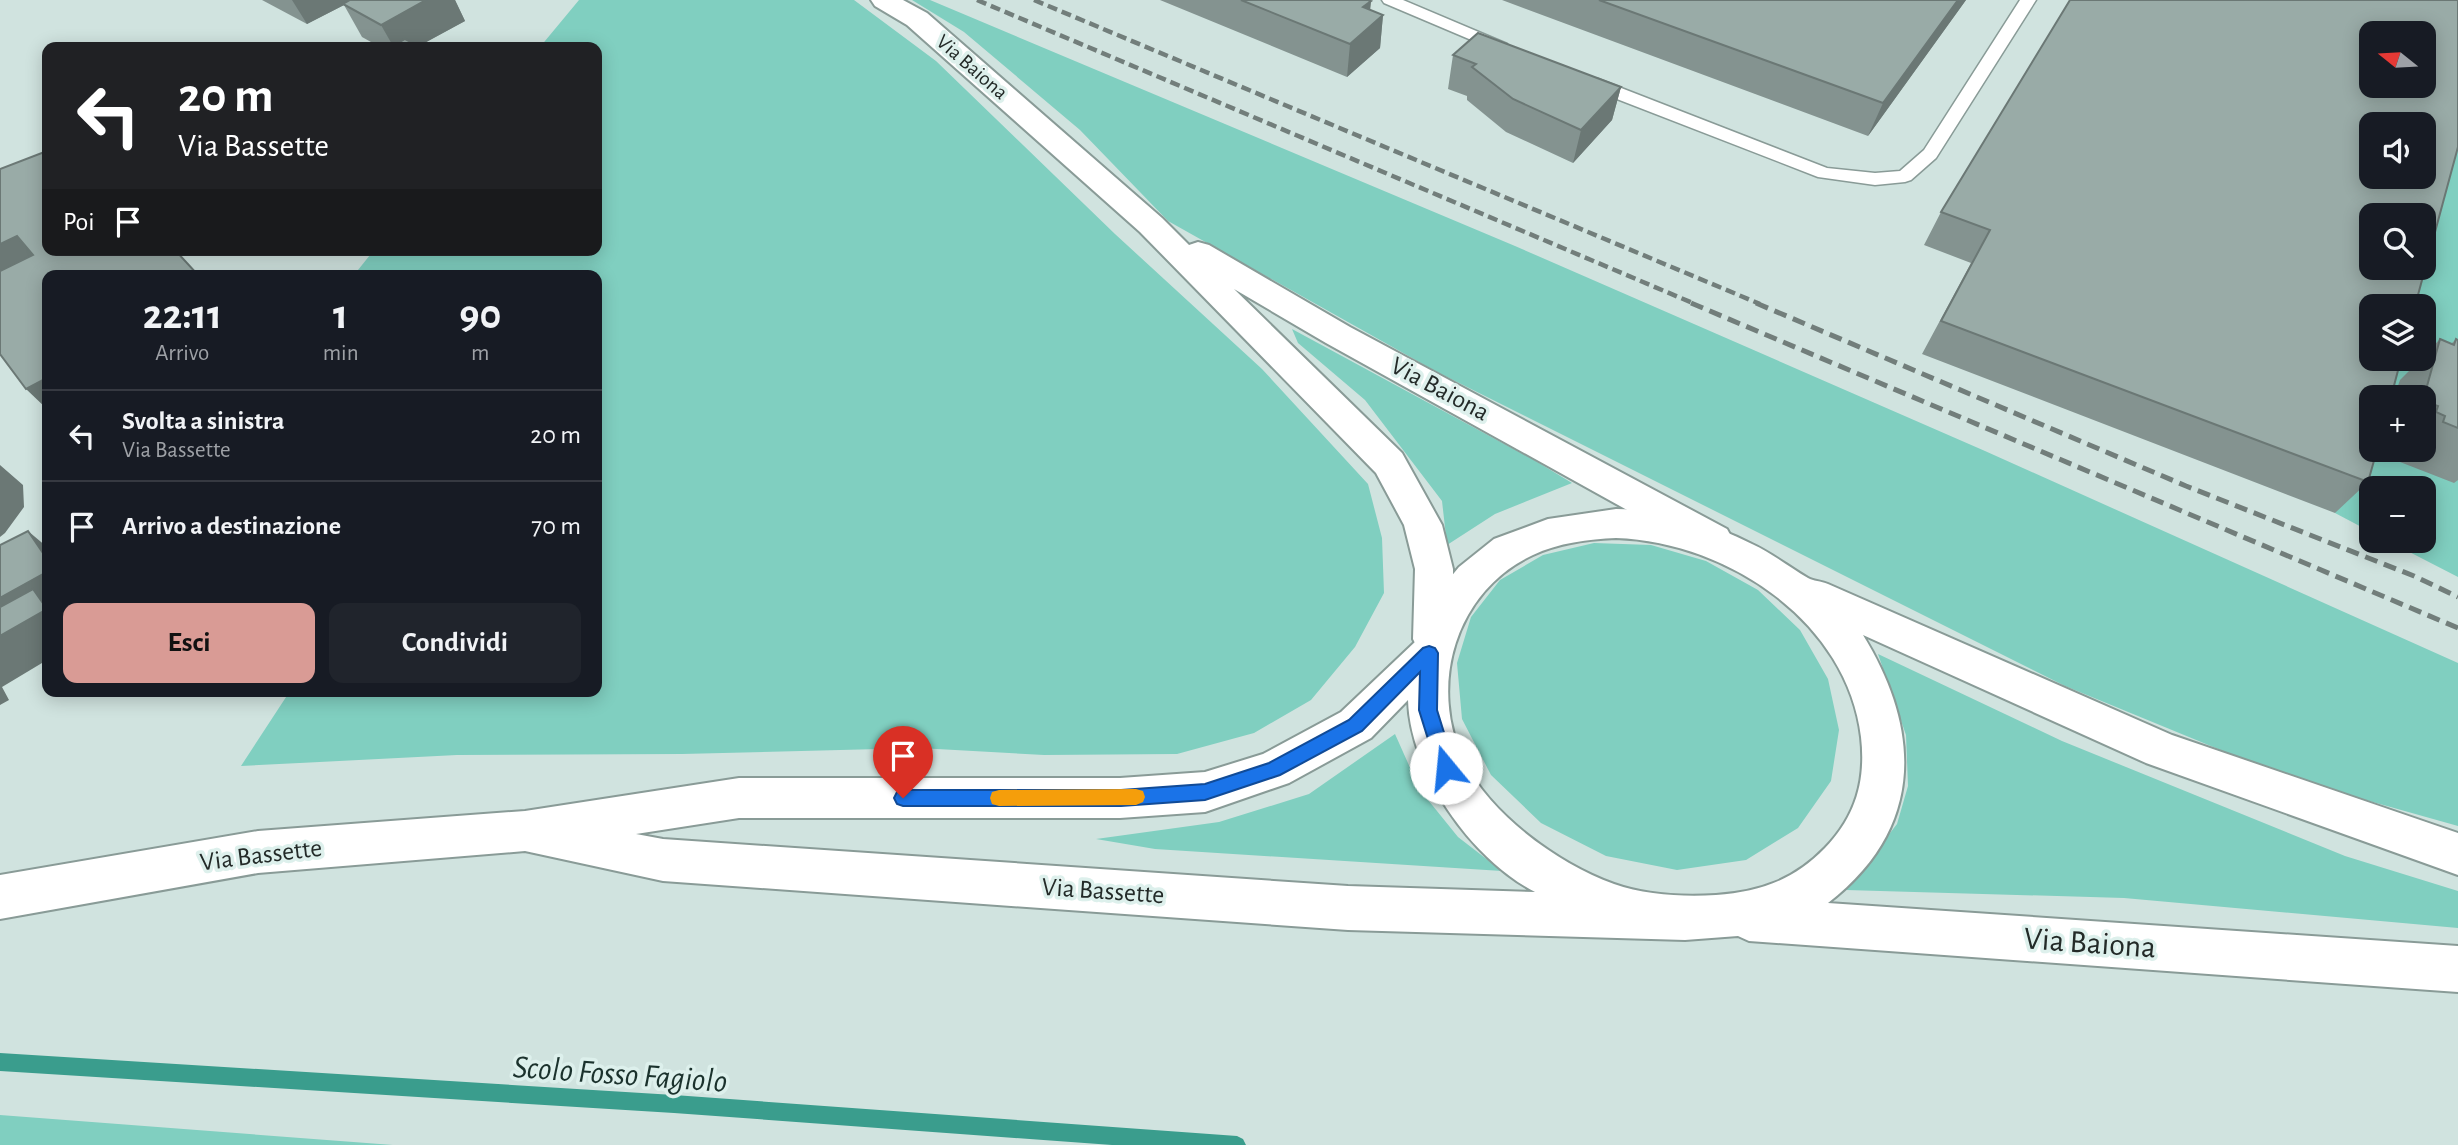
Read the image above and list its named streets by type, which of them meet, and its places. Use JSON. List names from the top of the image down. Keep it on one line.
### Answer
{"streets":{"main road":["Via Baiona","Via Bassette"]},"crossings":[["Via Baiona","Via Bassette"]],"water":["Scolo Fosso Fagiolo"],"north":"left","page":{"map_buttons":["+","−"],"turn":["20 m","Via Bassette"],"then":"Poi","eta":["22:11","Arrivo","1","min","90","m"],"list":[{"name":"Svolta a sinistra","note":"Via Bassette","value":"20 m"},{"name":"Arrivo a destinazione","value":"70 m"}],"buttons":["Esci","Condividi"]}}
